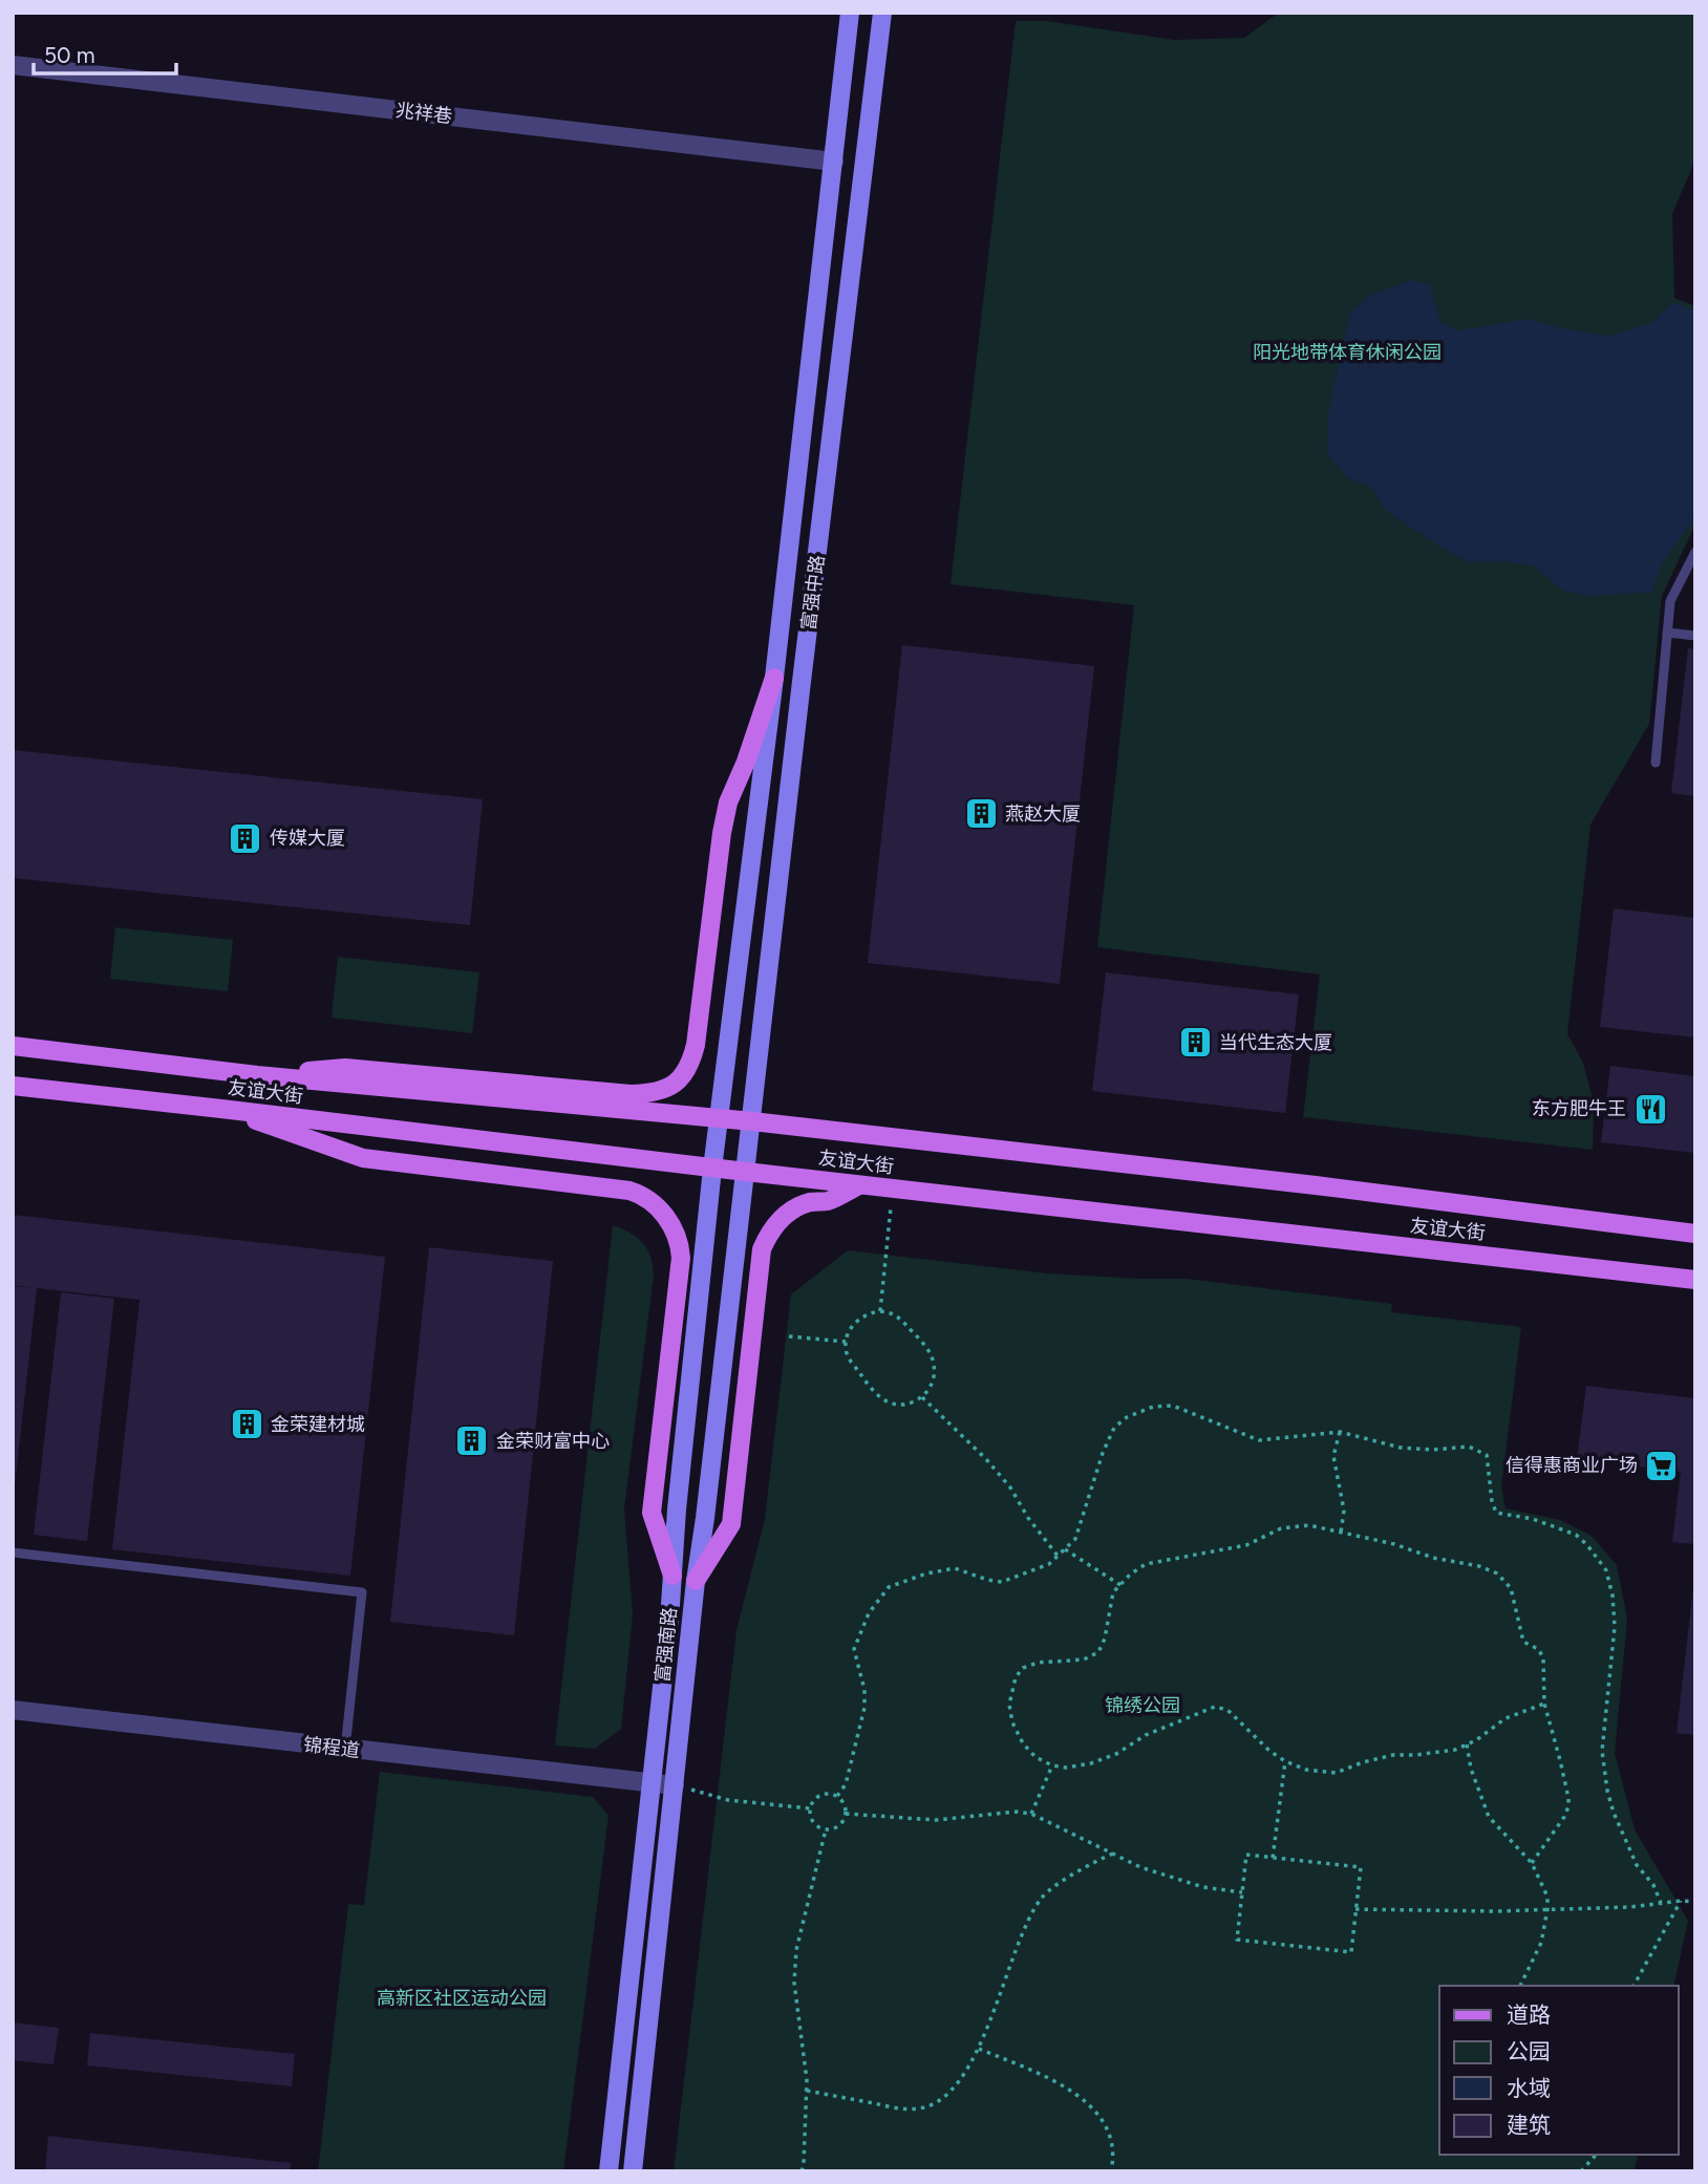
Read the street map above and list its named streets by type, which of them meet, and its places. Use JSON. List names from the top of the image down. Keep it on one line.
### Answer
{"streets":{"main road":["富强中路","友谊大街","富强南路"],"street":["兆祥巷","锦程道"]},"crossings":[["兆祥巷","富强中路"],["富强中路","友谊大街"],["富强中路","富强南路"],["友谊大街","富强南路"],["富强南路","锦程道"]],"parks":["阳光地带体育休闲公园","锦绣公园","高新区社区运动公园"],"places":{"building":["燕赵大厦","传媒大厦","当代生态大厦","金荣建材城","金荣财富中心"],"restaurant":["东方肥牛王"],"supermarket":["信得惠商业广场"]},"legend":["道路","公园","水域","建筑"],"scale_bar":"50 m"}
